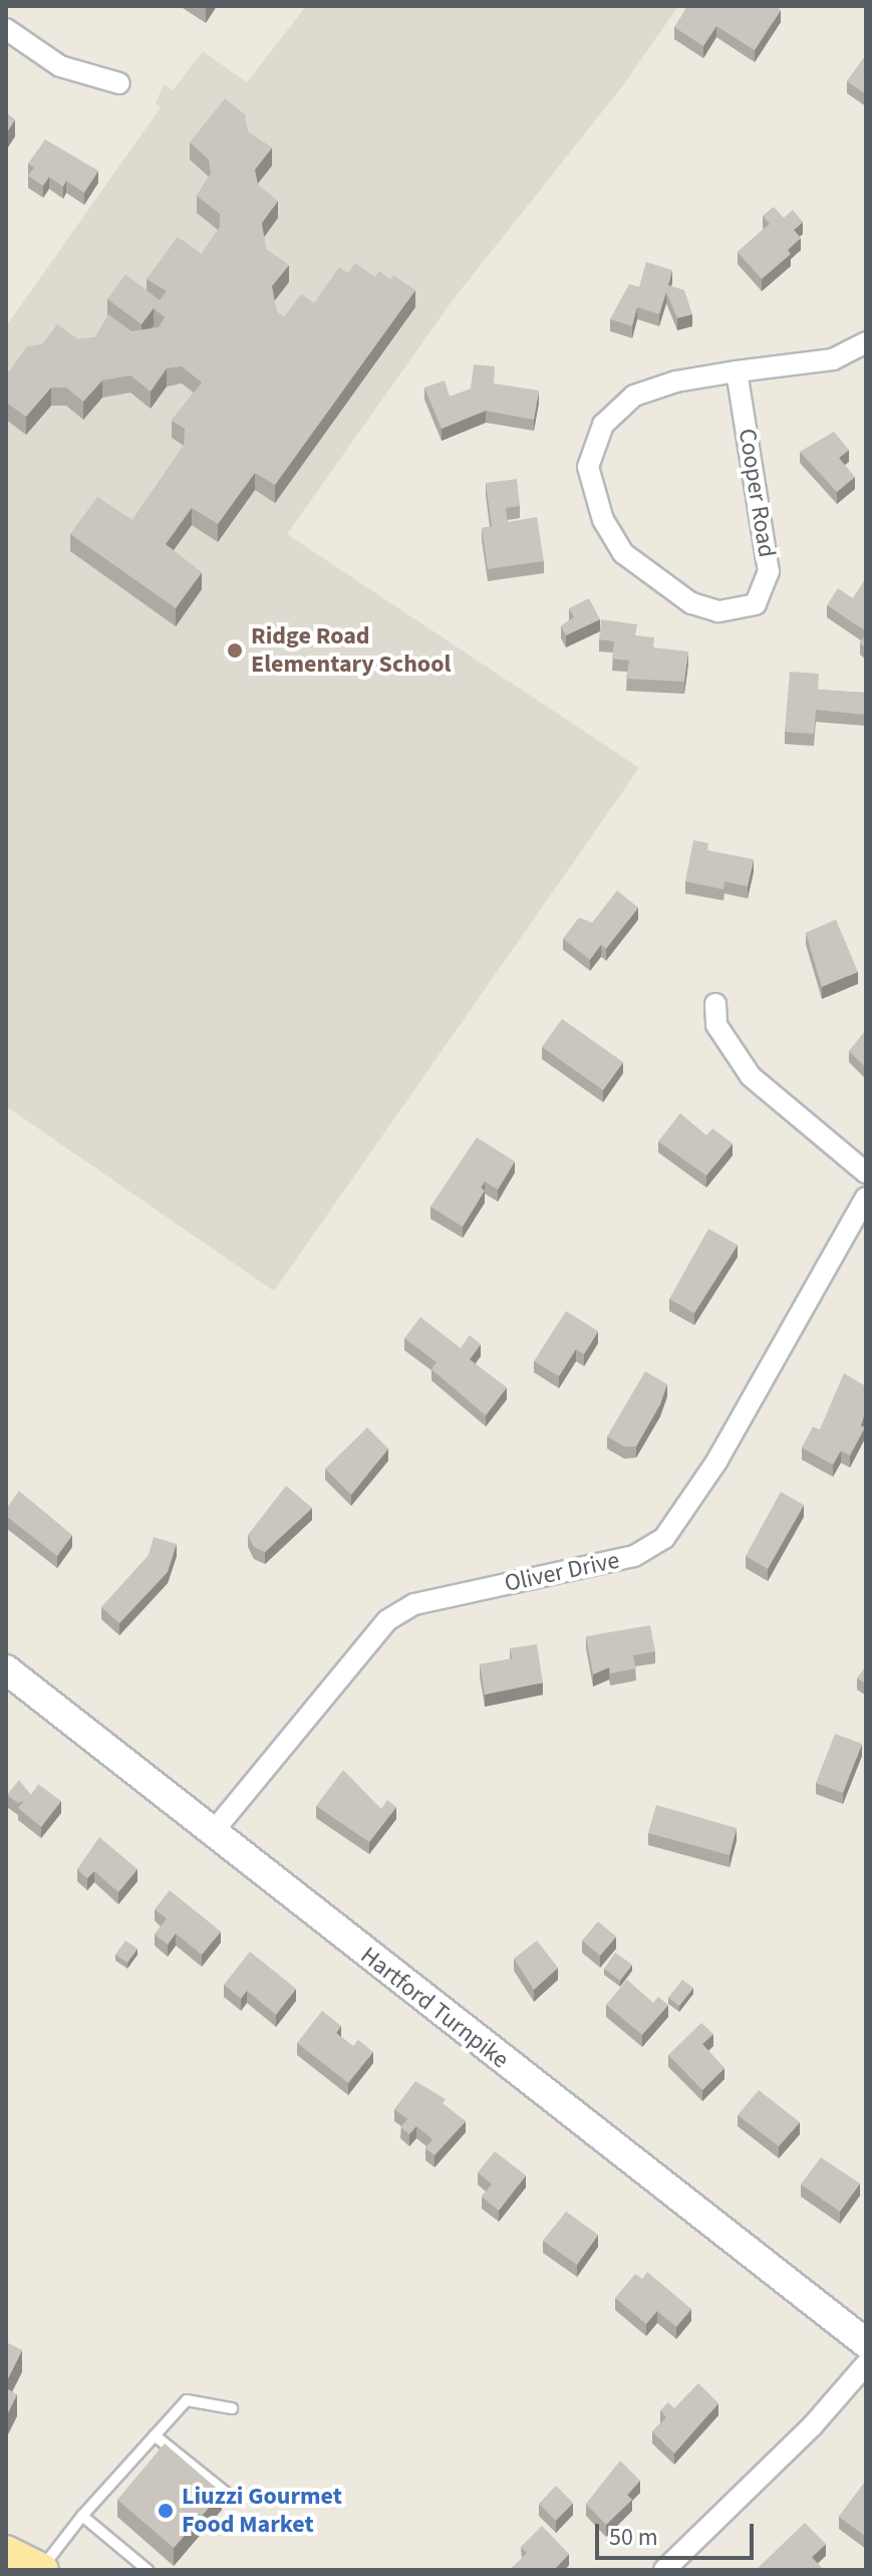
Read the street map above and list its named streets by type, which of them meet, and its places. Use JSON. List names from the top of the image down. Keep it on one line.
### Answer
{"streets":{"main road":["Hartford Turnpike"],"street":["Cooper Road","Oliver Drive"]},"crossings":[["Oliver Drive","Hartford Turnpike"]],"places":["Ridge Road Elementary School","Liuzzi Gourmet Food Market"],"scale_bar":"50 m"}
